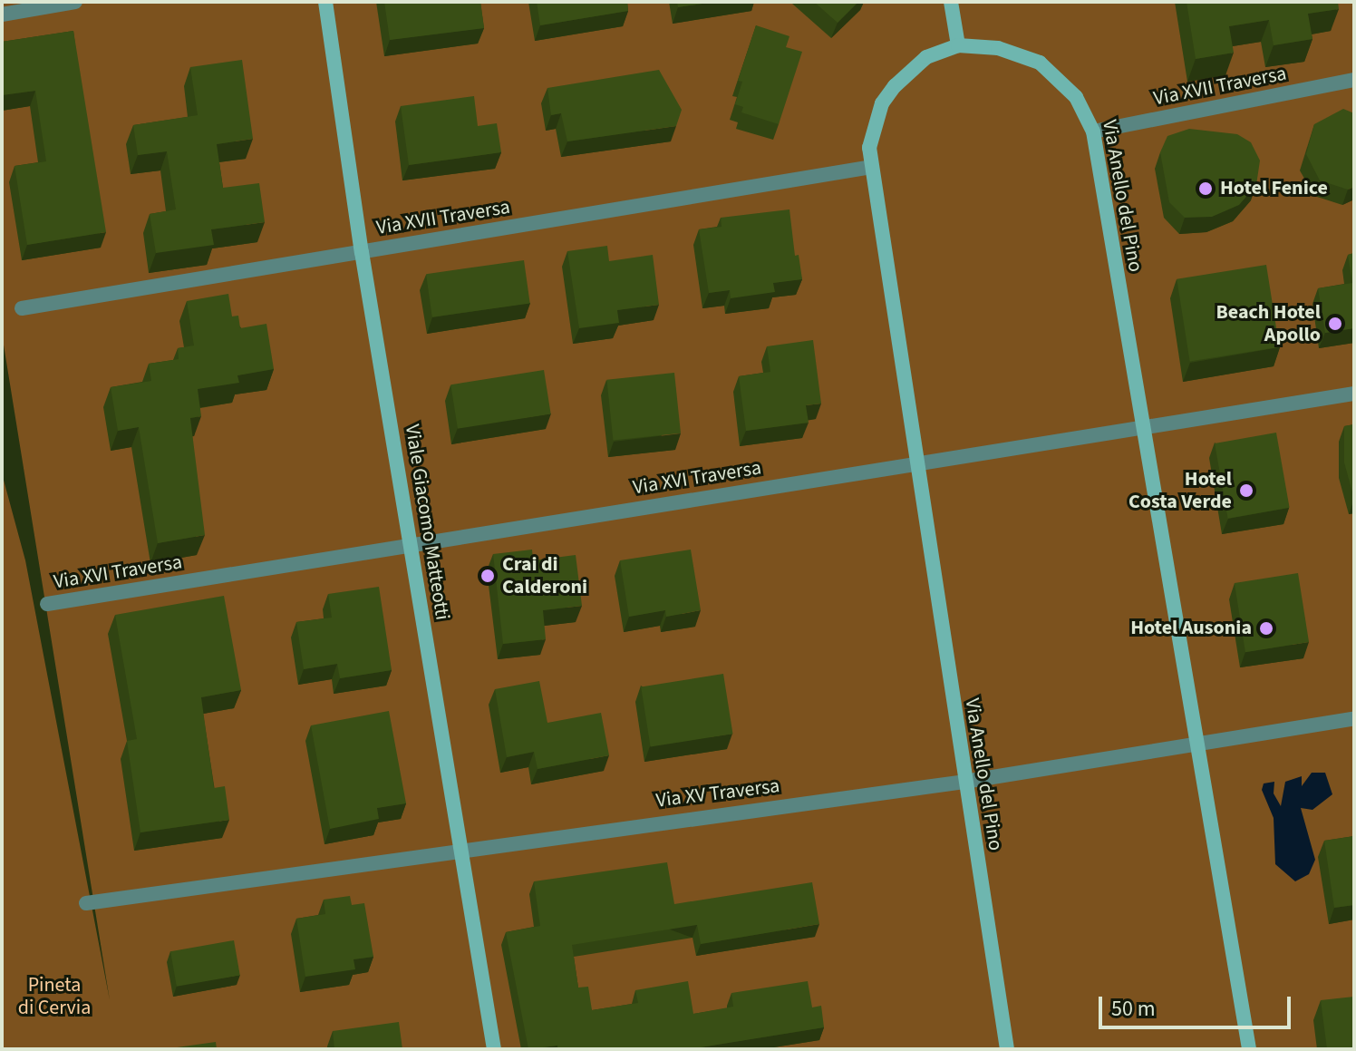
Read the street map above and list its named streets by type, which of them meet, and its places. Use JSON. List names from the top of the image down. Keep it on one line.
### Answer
{"streets":{"street":["Via XVII Traversa","Via Anello del Pino","Via XVI Traversa","Viale Giacomo Matteotti","Via XV Traversa"]},"crossings":[["Via XVII Traversa","Via Anello del Pino"],["Via XVII Traversa","Viale Giacomo Matteotti"],["Via Anello del Pino","Via XVI Traversa"],["Via Anello del Pino","Via XV Traversa"],["Via XVI Traversa","Viale Giacomo Matteotti"],["Viale Giacomo Matteotti","Via XV Traversa"]],"parks":["Pineta di Cervia"],"places":["Hotel Fenice","Beach Hotel Apollo","Hotel Costa Verde","Crai di Calderoni","Hotel Ausonia"],"scale_bar":"50 m"}
